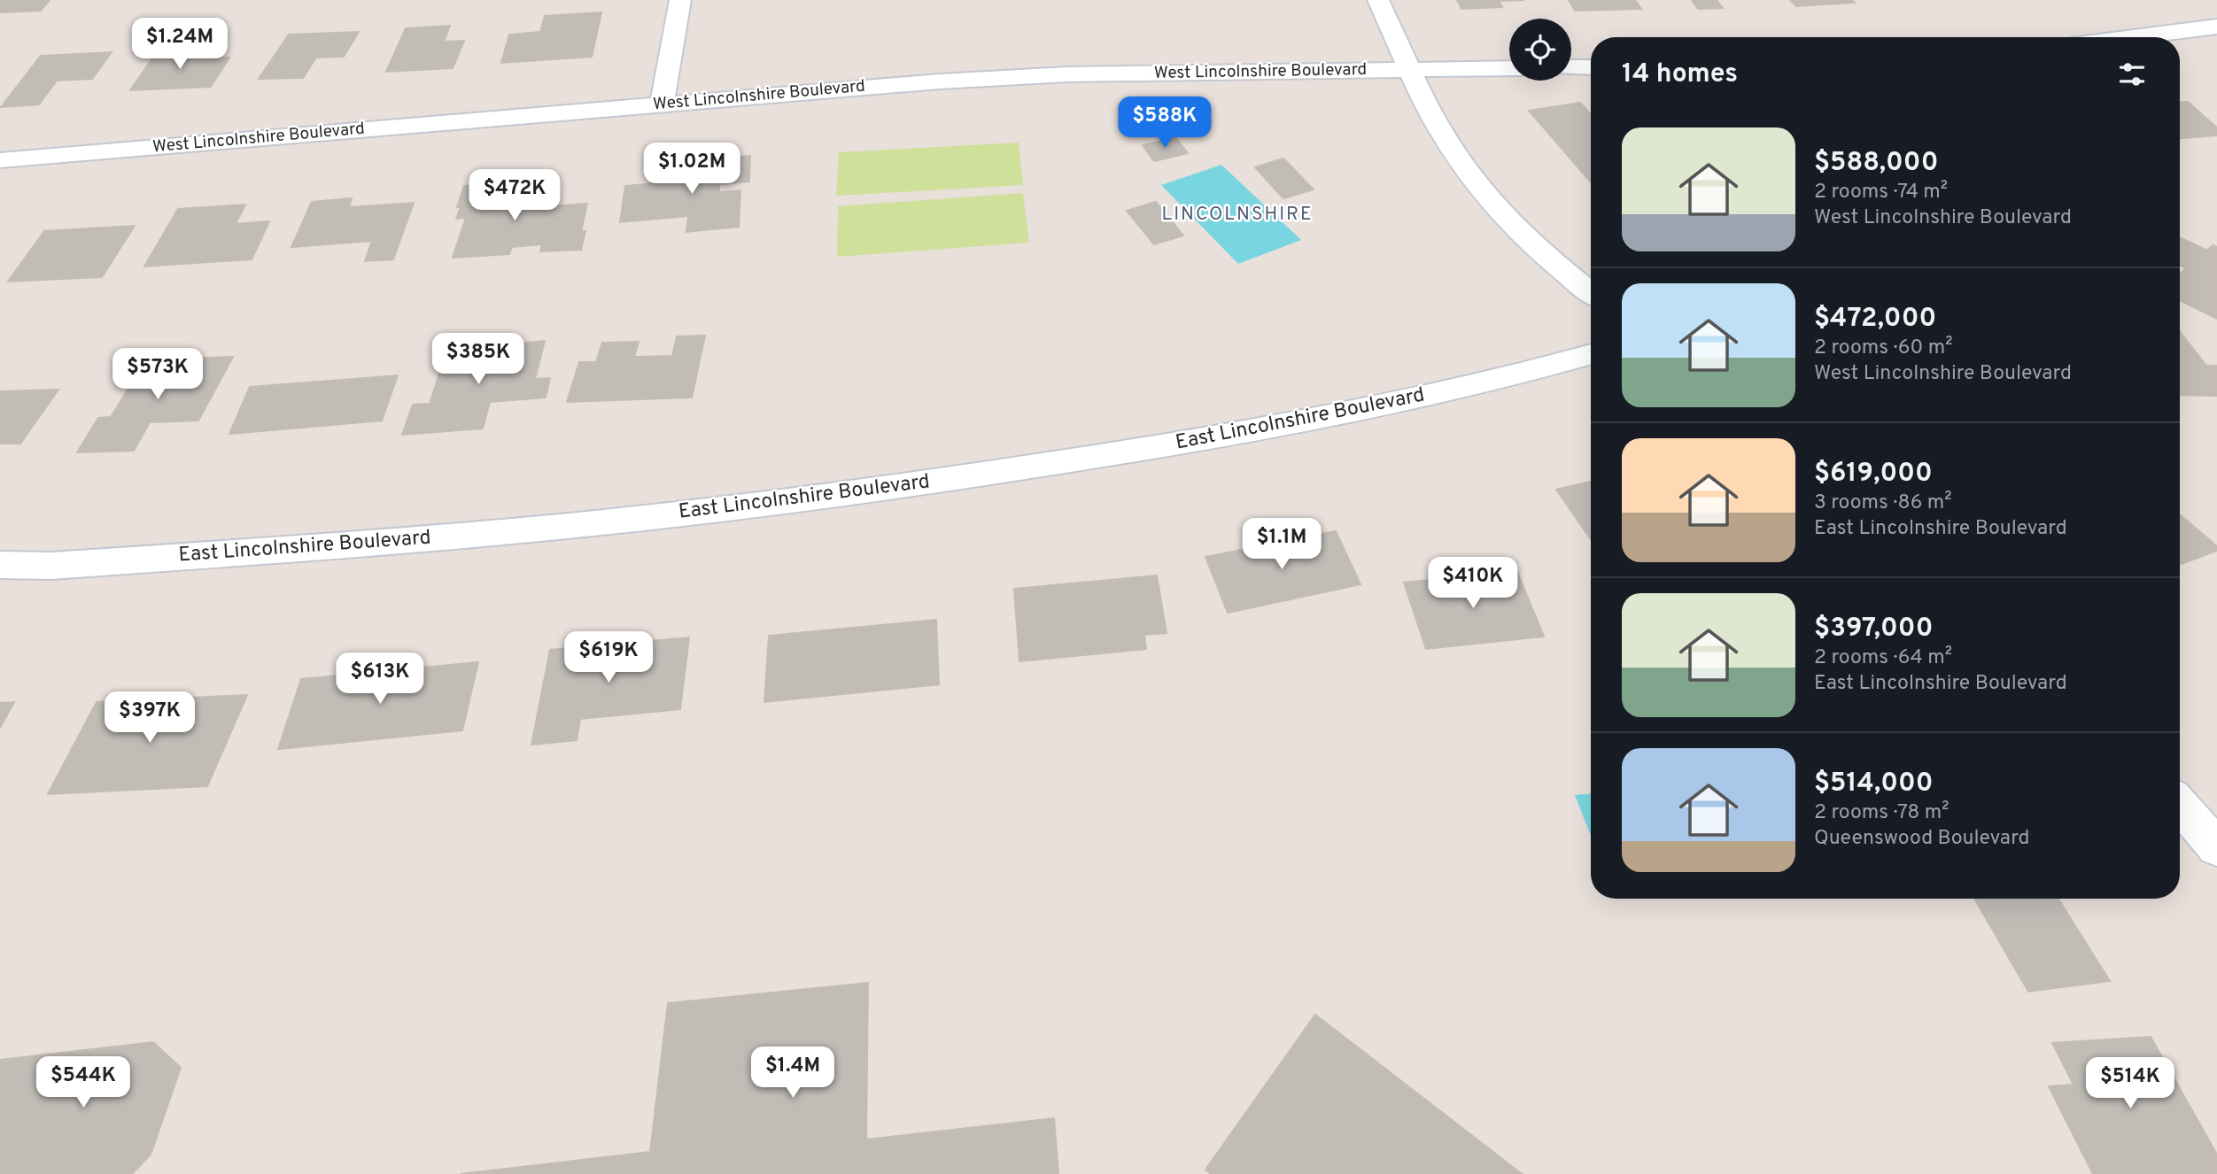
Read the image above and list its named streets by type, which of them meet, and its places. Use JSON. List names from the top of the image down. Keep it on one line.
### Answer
{"streets":{"street":["West Lincolnshire Boulevard","East Lincolnshire Boulevard"]},"districts":["LINCOLNSHIRE"],"page":{"price":["$1.24M","$588K","$1.02M","$472K","$385K","$573K","$1.1M","$410K","$619K","$613K","$397K","$1.4M","$544K","$514K"],"heading":"14 homes","list":[{"name":"$588,000","note":"2 rooms · 74 m² · West Lincolnshire Boulevard"},{"name":"$472,000","note":"2 rooms · 60 m² · West Lincolnshire Boulevard"},{"name":"$619,000","note":"3 rooms · 86 m² · East Lincolnshire Boulevard"},{"name":"$397,000","note":"2 rooms · 64 m² · East Lincolnshire Boulevard"},{"name":"$514,000","note":"2 rooms · 78 m² · Queenswood Boulevard"}]}}
